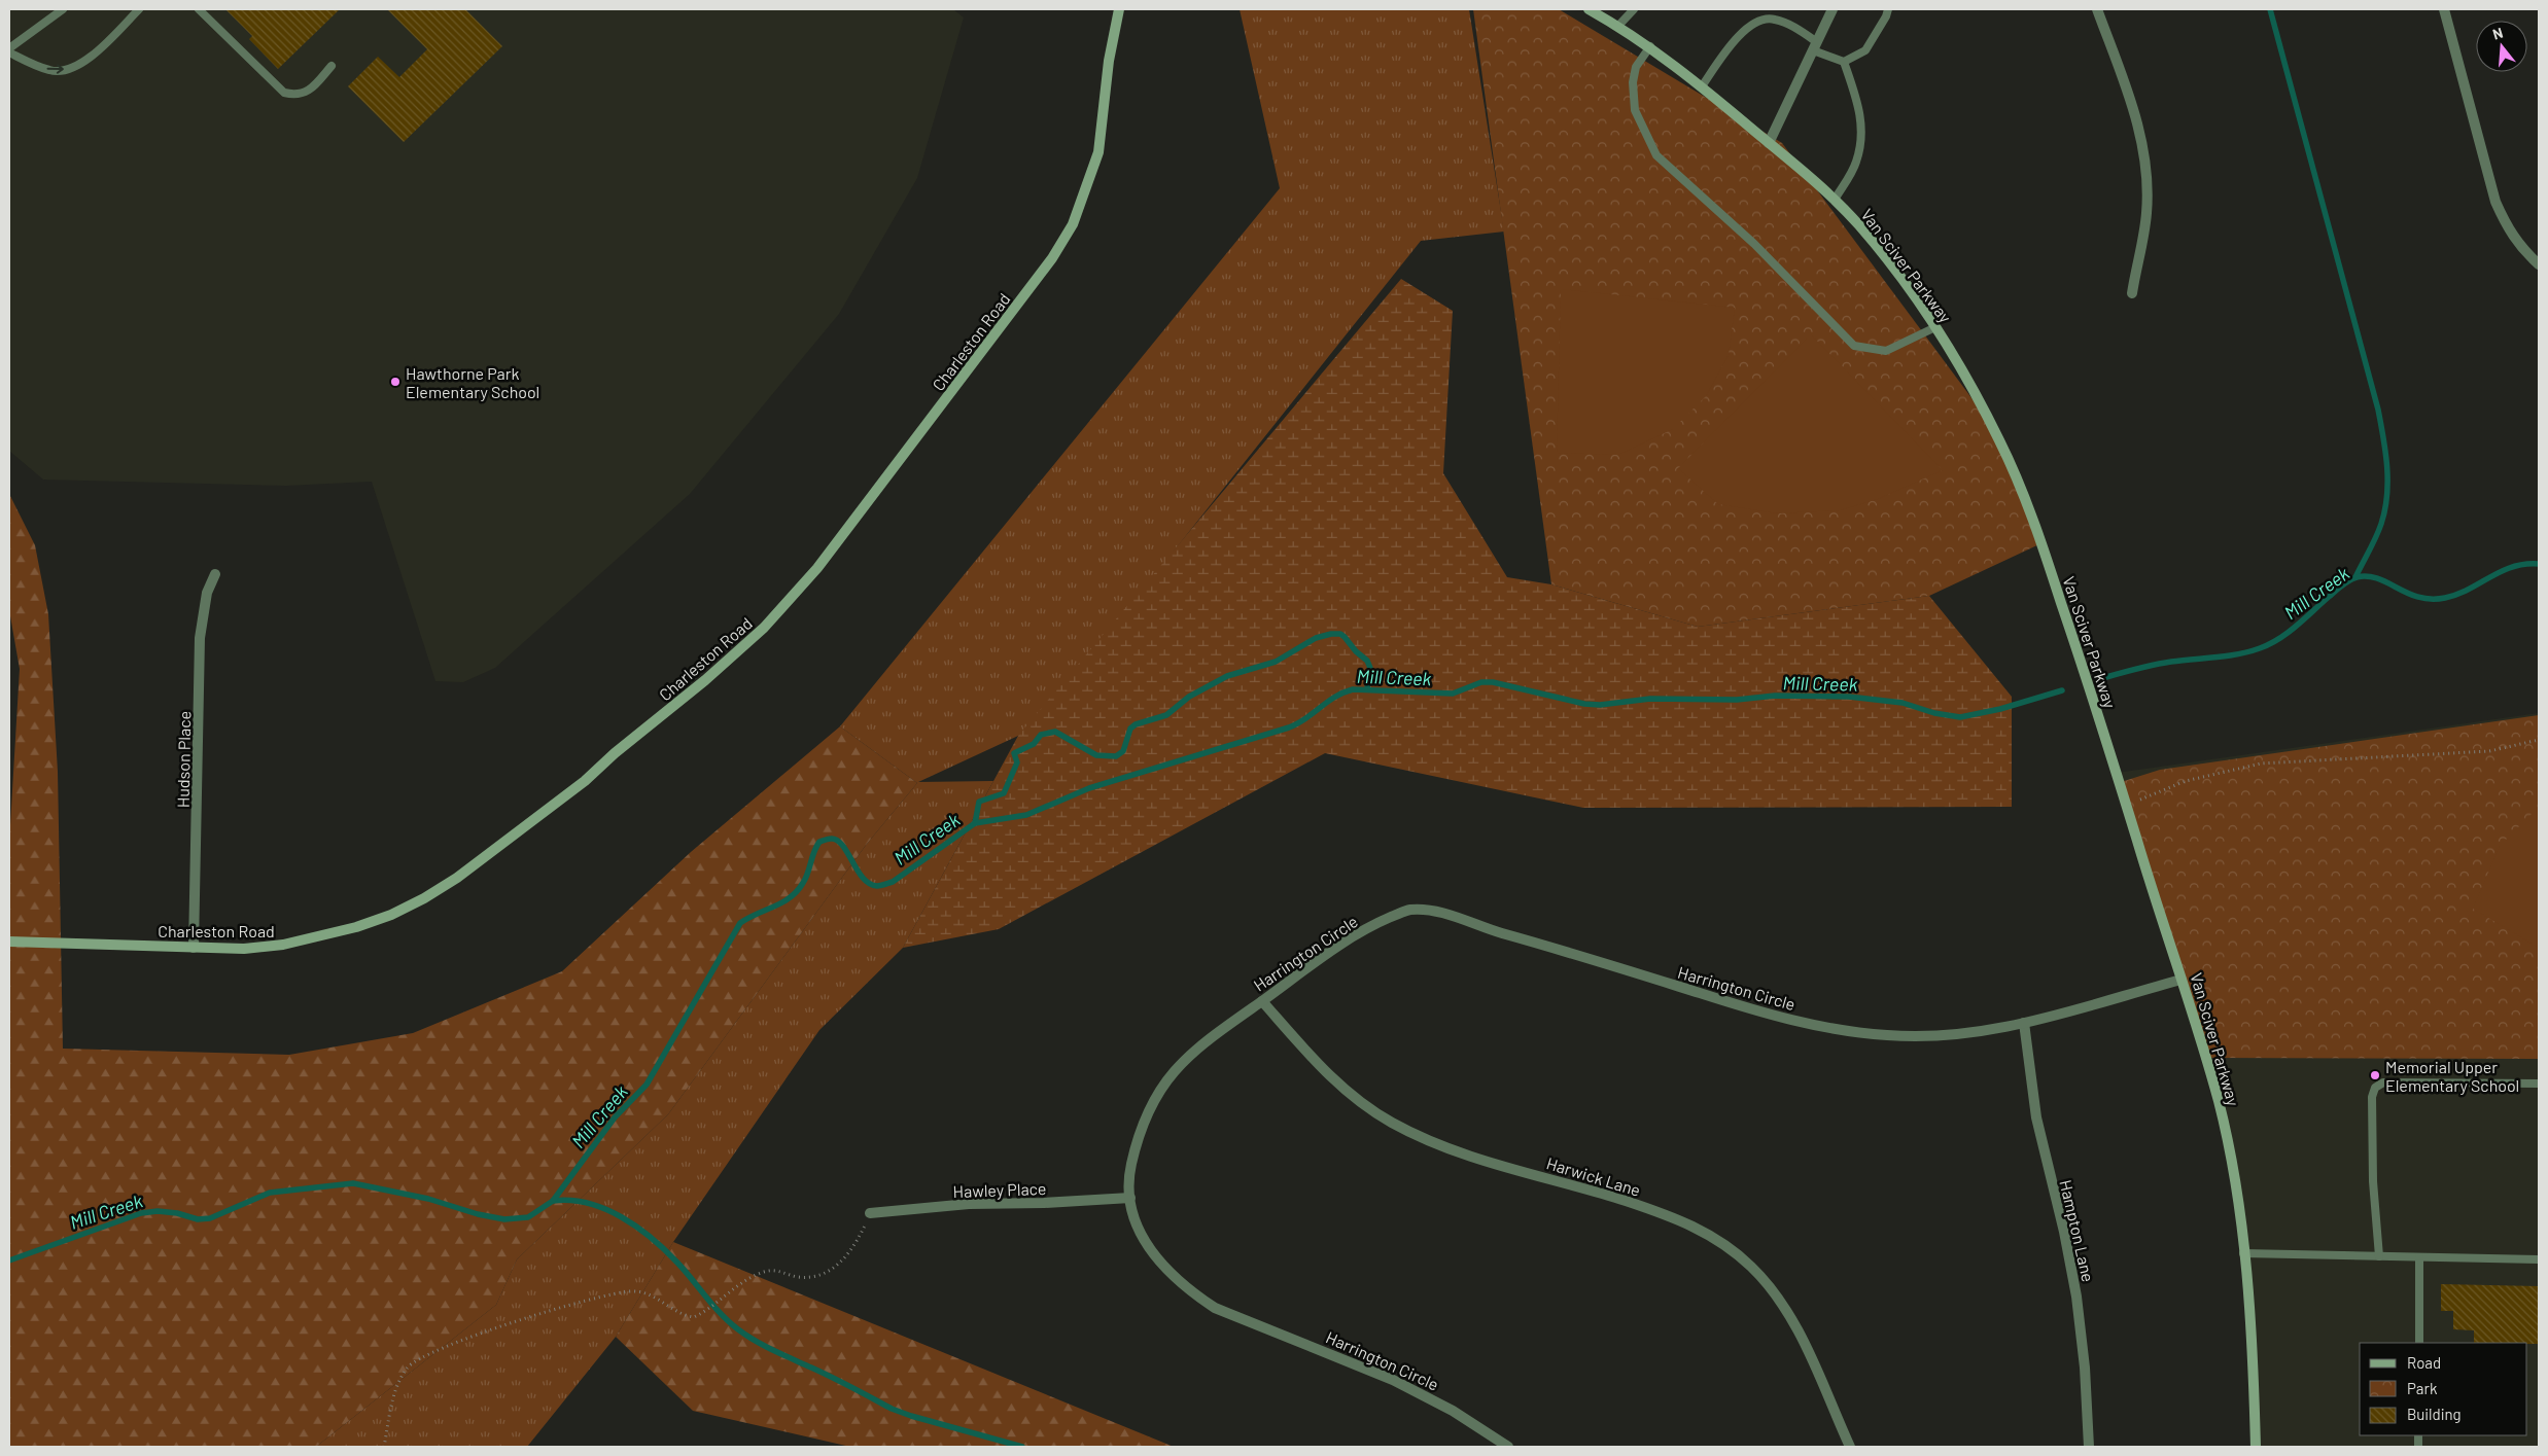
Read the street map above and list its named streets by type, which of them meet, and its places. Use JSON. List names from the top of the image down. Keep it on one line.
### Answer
{"streets":{"street":["Van Sciver Parkway","Charleston Road","Hudson Place","Harrington Circle","Harwick Lane","Hawley Place","Hampton Lane"]},"crossings":[["Van Sciver Parkway","Harrington Circle"],["Charleston Road","Hudson Place"],["Harrington Circle","Harwick Lane"],["Harrington Circle","Hawley Place"],["Harrington Circle","Hampton Lane"]],"water":["Mill Creek"],"places":["Hawthorne Park Elementary School","Memorial Upper Elementary School"],"legend":["Road","Park","Building"],"north":"top"}
